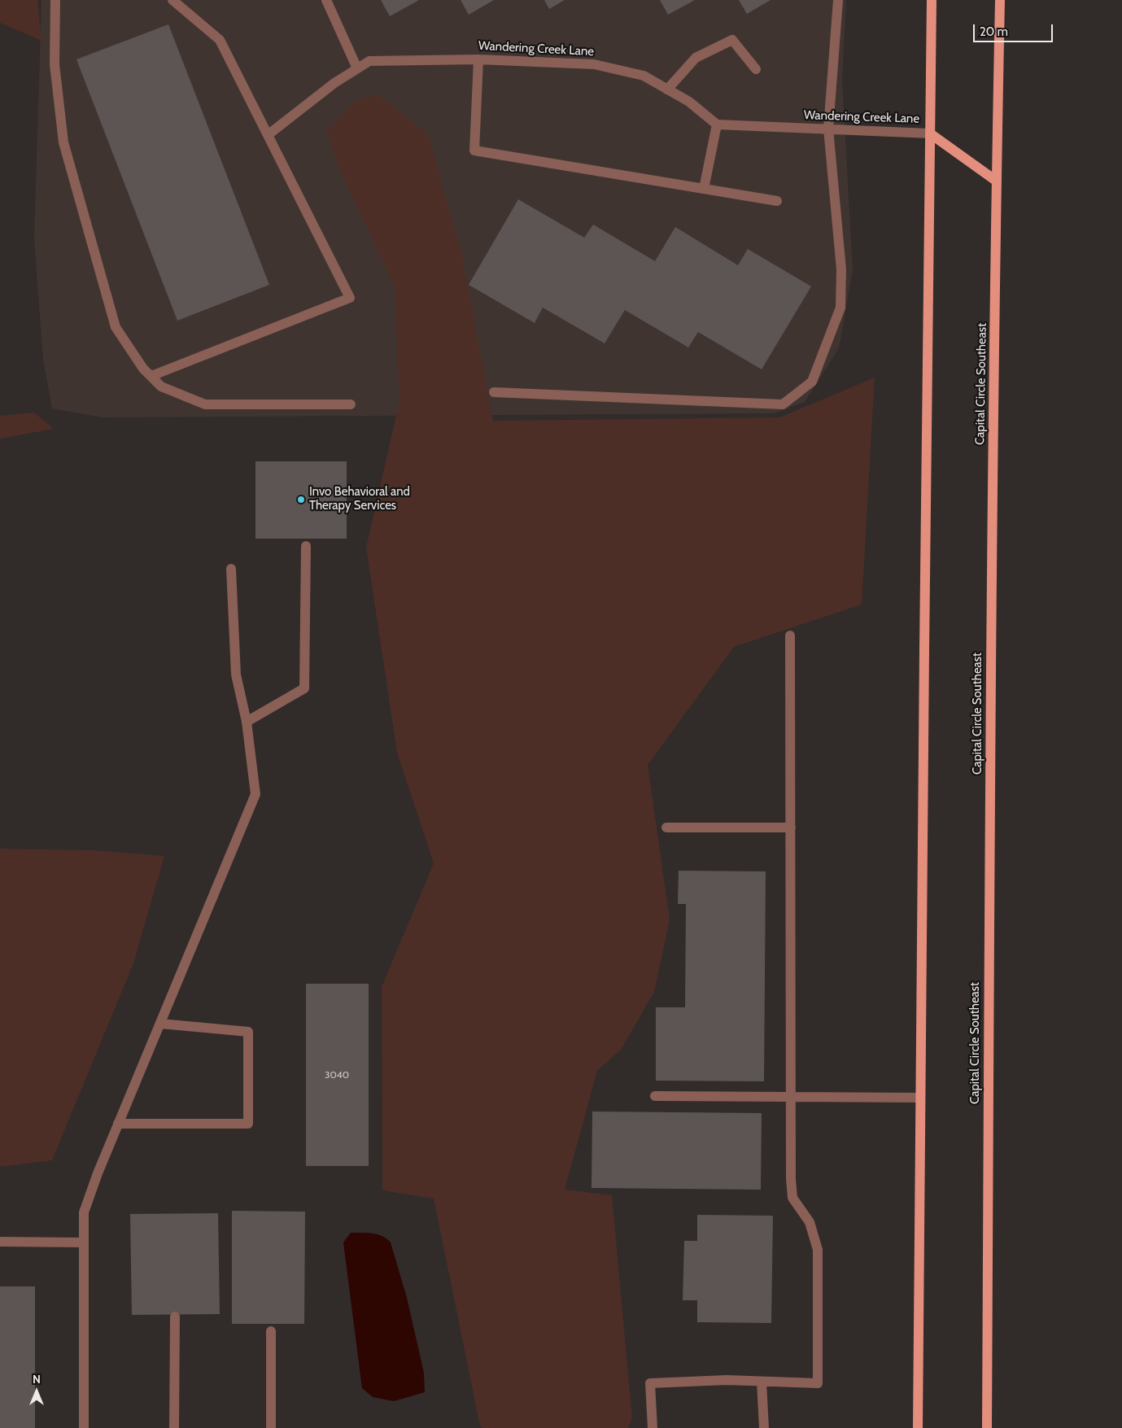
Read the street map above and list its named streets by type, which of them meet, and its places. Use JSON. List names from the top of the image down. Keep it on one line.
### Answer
{"streets":{"main road":["Capital Circle Southeast"],"street":["Wandering Creek Lane"]},"places":["Invo Behavioral and Therapy Services"],"house_numbers":["3040"],"scale_bar":"20 m","north":"top"}
